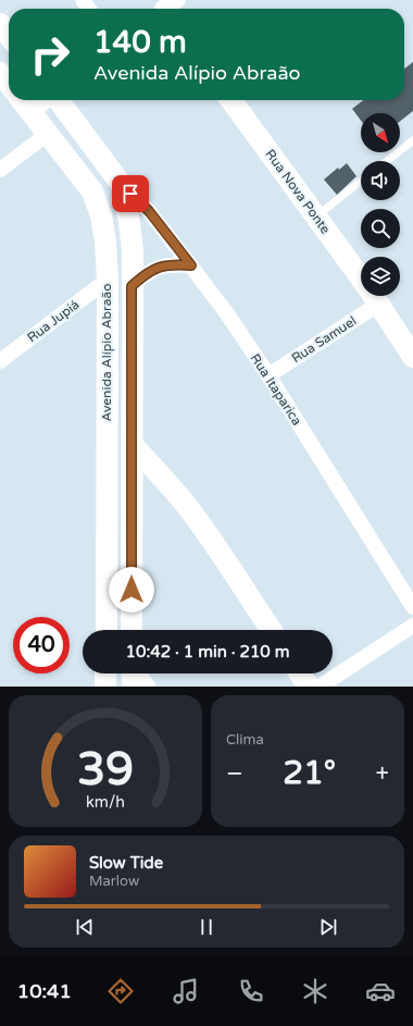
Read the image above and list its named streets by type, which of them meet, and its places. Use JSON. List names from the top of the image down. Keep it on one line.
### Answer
{"streets":{"street":["Rua Nova Ponte","Rua Jupiá","Rua Samuel","Avenida Alípio Abraão","Rua Itaparica"]},"crossings":[["Rua Jupiá","Avenida Alípio Abraão"],["Rua Samuel","Rua Itaparica"],["Avenida Alípio Abraão","Rua Itaparica"]],"north":"bottom right","page":{"turn":["140 m","Avenida Alípio Abraão"],"limit":"40","trip":"10:42 · 1 min · 210 m","tile":"Clima","heat":["−","21°","+"],"song":["Slow Tide","Marlow"],"tabs":"10:41","gauge":["39","km/h"]}}
